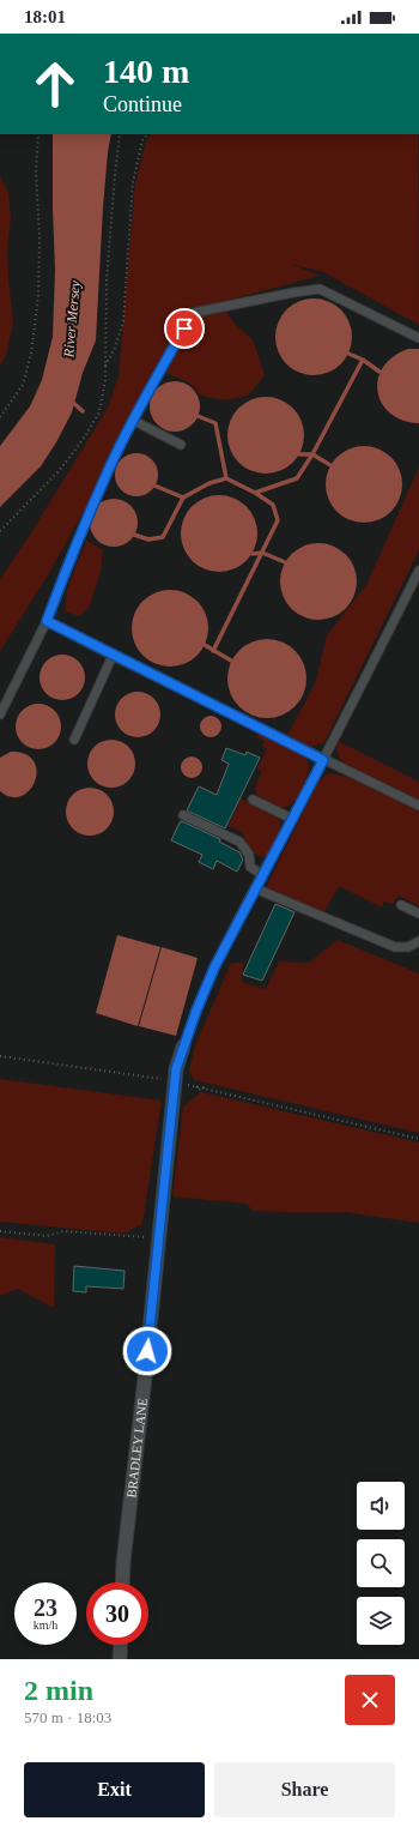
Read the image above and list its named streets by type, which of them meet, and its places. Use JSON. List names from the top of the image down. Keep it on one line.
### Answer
{"streets":{"street":["BRADLEY LANE"]},"water":["River Mersey"],"page":{"status":"18:01","turn":["140 m","Continue"],"speed":"23 km/h","limit":"30","heading":["2 min","570 m · 18:03"],"buttons":["Exit","Share"]}}
